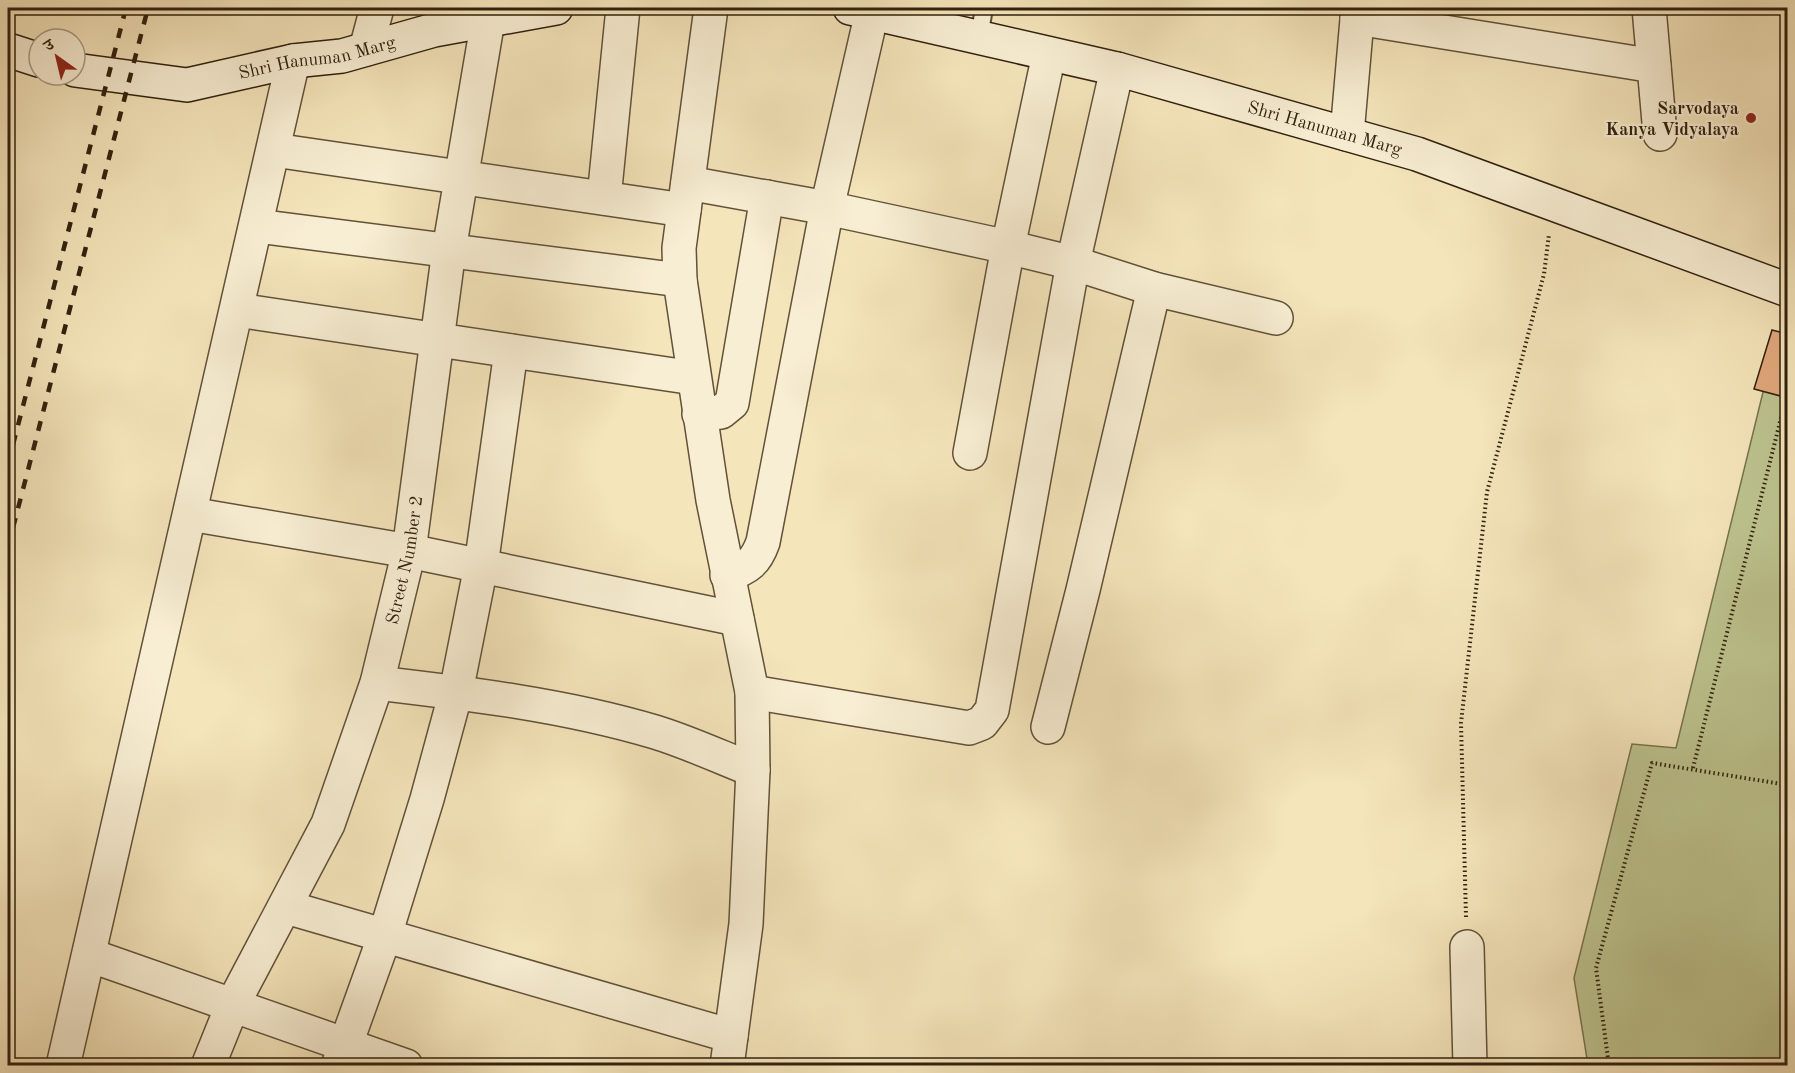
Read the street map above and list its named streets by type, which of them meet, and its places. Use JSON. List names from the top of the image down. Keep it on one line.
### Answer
{"streets":{"street":["Shri Hanuman Marg","Street Number 2"]},"crossings":[["Shri Hanuman Marg","Street Number 2"]],"places":["Sarvodaya Kanya Vidyalaya"],"north":"top left"}
